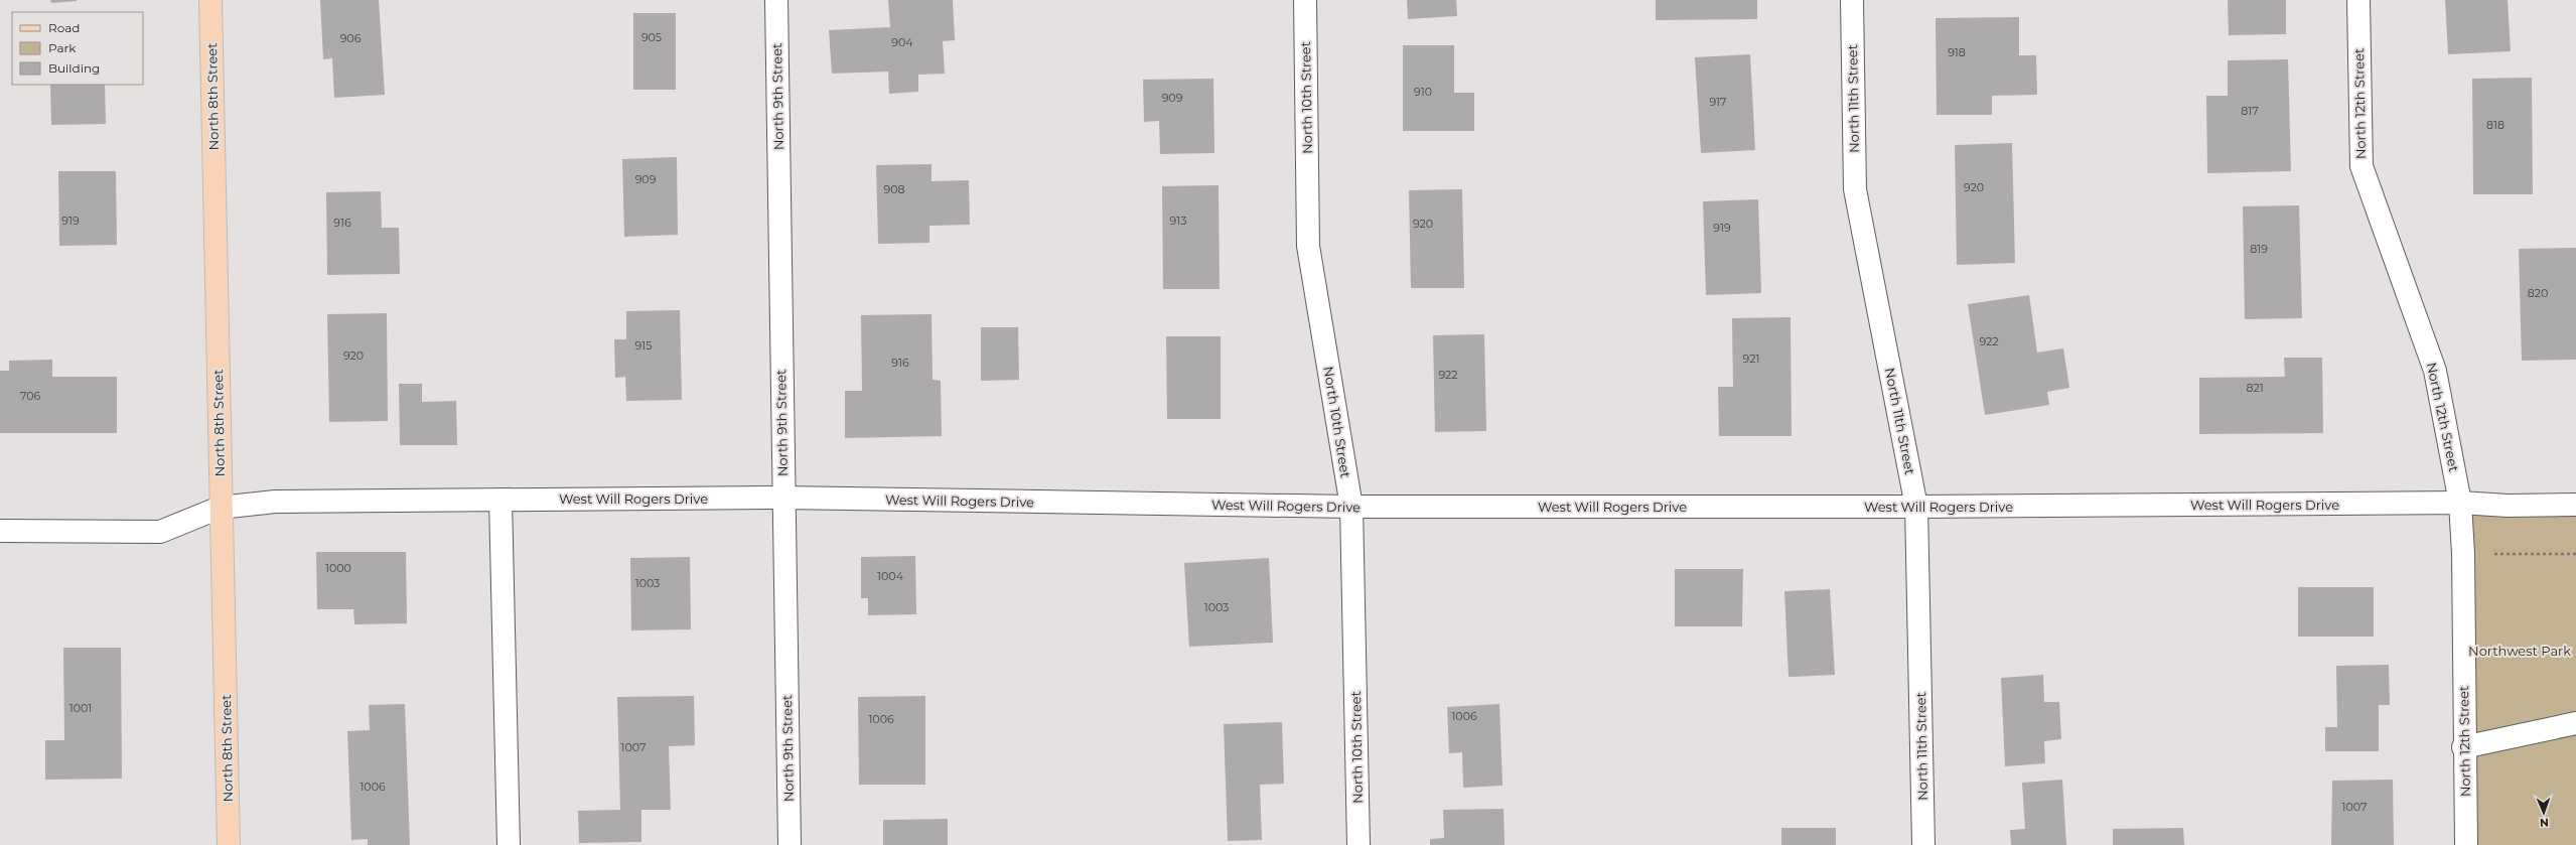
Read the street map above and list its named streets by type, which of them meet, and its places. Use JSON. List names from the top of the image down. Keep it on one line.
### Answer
{"streets":{"main road":["North 8th Street"],"street":["North 9th Street","North 10th Street","North 11th Street","North 12th Street","West Will Rogers Drive"]},"crossings":[["North 8th Street","West Will Rogers Drive"],["North 9th Street","West Will Rogers Drive"],["North 10th Street","West Will Rogers Drive"],["North 11th Street","West Will Rogers Drive"],["North 12th Street","West Will Rogers Drive"]],"parks":["Northwest Park"],"house_numbers":["905","906","904","918","910","909","917","817","818","909","920","908","919","913","916","920","919","819","820","922","915","920","921","916","922","821","706","1000","1004","1003","1003","1001","1006","1006","1007","1006","1007"],"legend":["Road","Park","Building"],"north":"bottom"}
